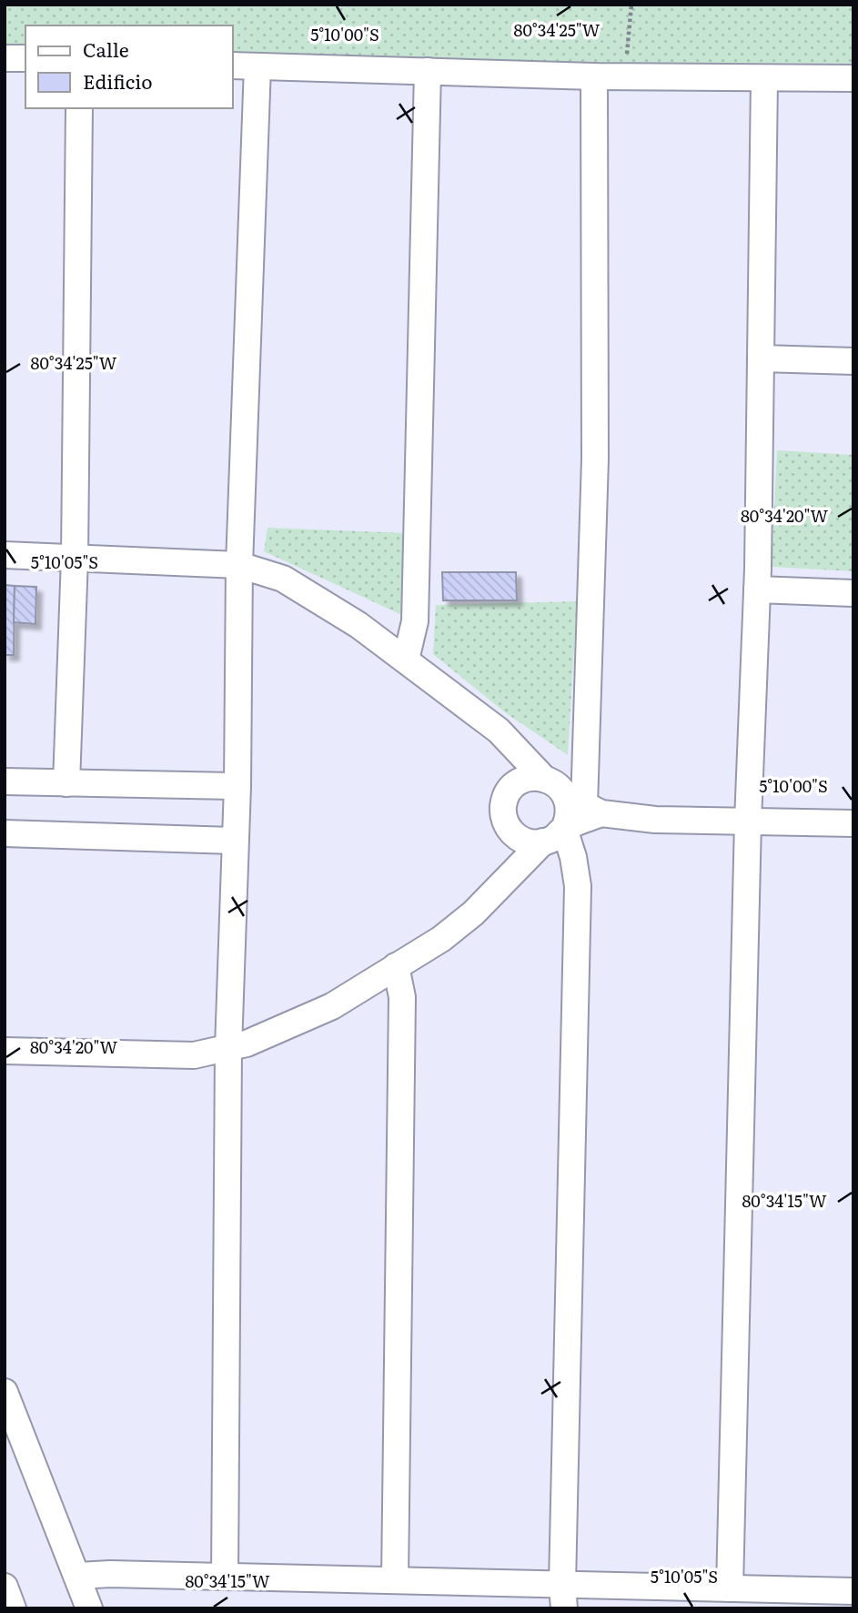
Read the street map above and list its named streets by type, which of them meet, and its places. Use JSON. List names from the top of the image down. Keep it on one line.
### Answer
{"legend":["Calle","Edificio"],"coordinates":["80°34'25\"W","5°10'00\"S","80°34'20\"W","5°10'05\"S","80°34'15\"W"]}
